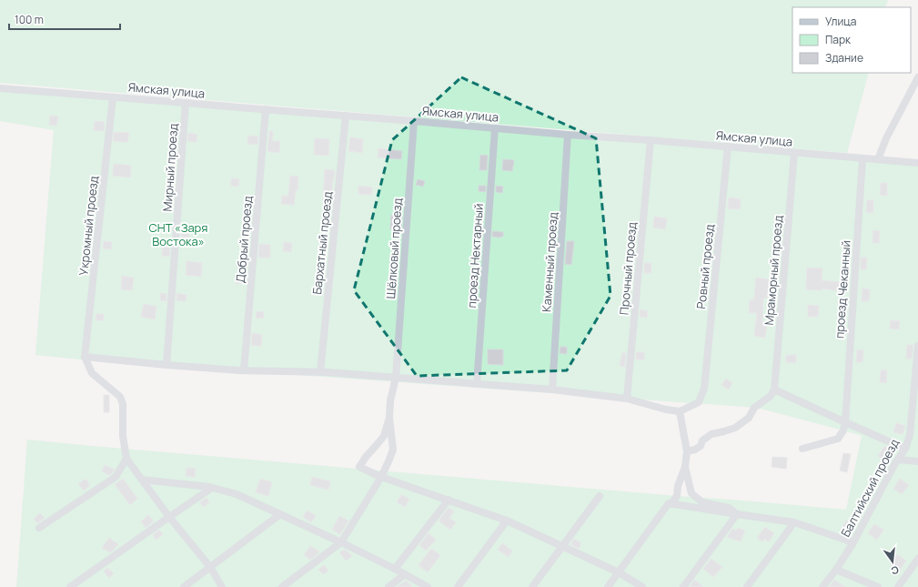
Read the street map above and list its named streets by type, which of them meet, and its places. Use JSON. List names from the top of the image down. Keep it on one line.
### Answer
{"streets":{"street":["Ямская улица","Мирный проезд","Укромный проезд","Добрый проезд","Бархатный проезд","Шёлковый проезд","проезд Нектарный","Каменный проезд","Ровный проезд","Прочный проезд","Мраморный проезд","проезд Чеканный","Балтийский проезд"]},"crossings":[["Ямская улица","Мирный проезд"],["Ямская улица","Укромный проезд"],["Ямская улица","Добрый проезд"],["Ямская улица","Бархатный проезд"],["Ямская улица","Шёлковый проезд"],["Ямская улица","проезд Нектарный"],["Ямская улица","Каменный проезд"],["Ямская улица","Ровный проезд"],["Ямская улица","Прочный проезд"],["Ямская улица","Мраморный проезд"],["Ямская улица","проезд Чеканный"]],"parks":["СНТ «Заря Востока»"],"legend":["Улица","Парк","Здание"],"scale_bar":"100 m","north":"bottom"}
